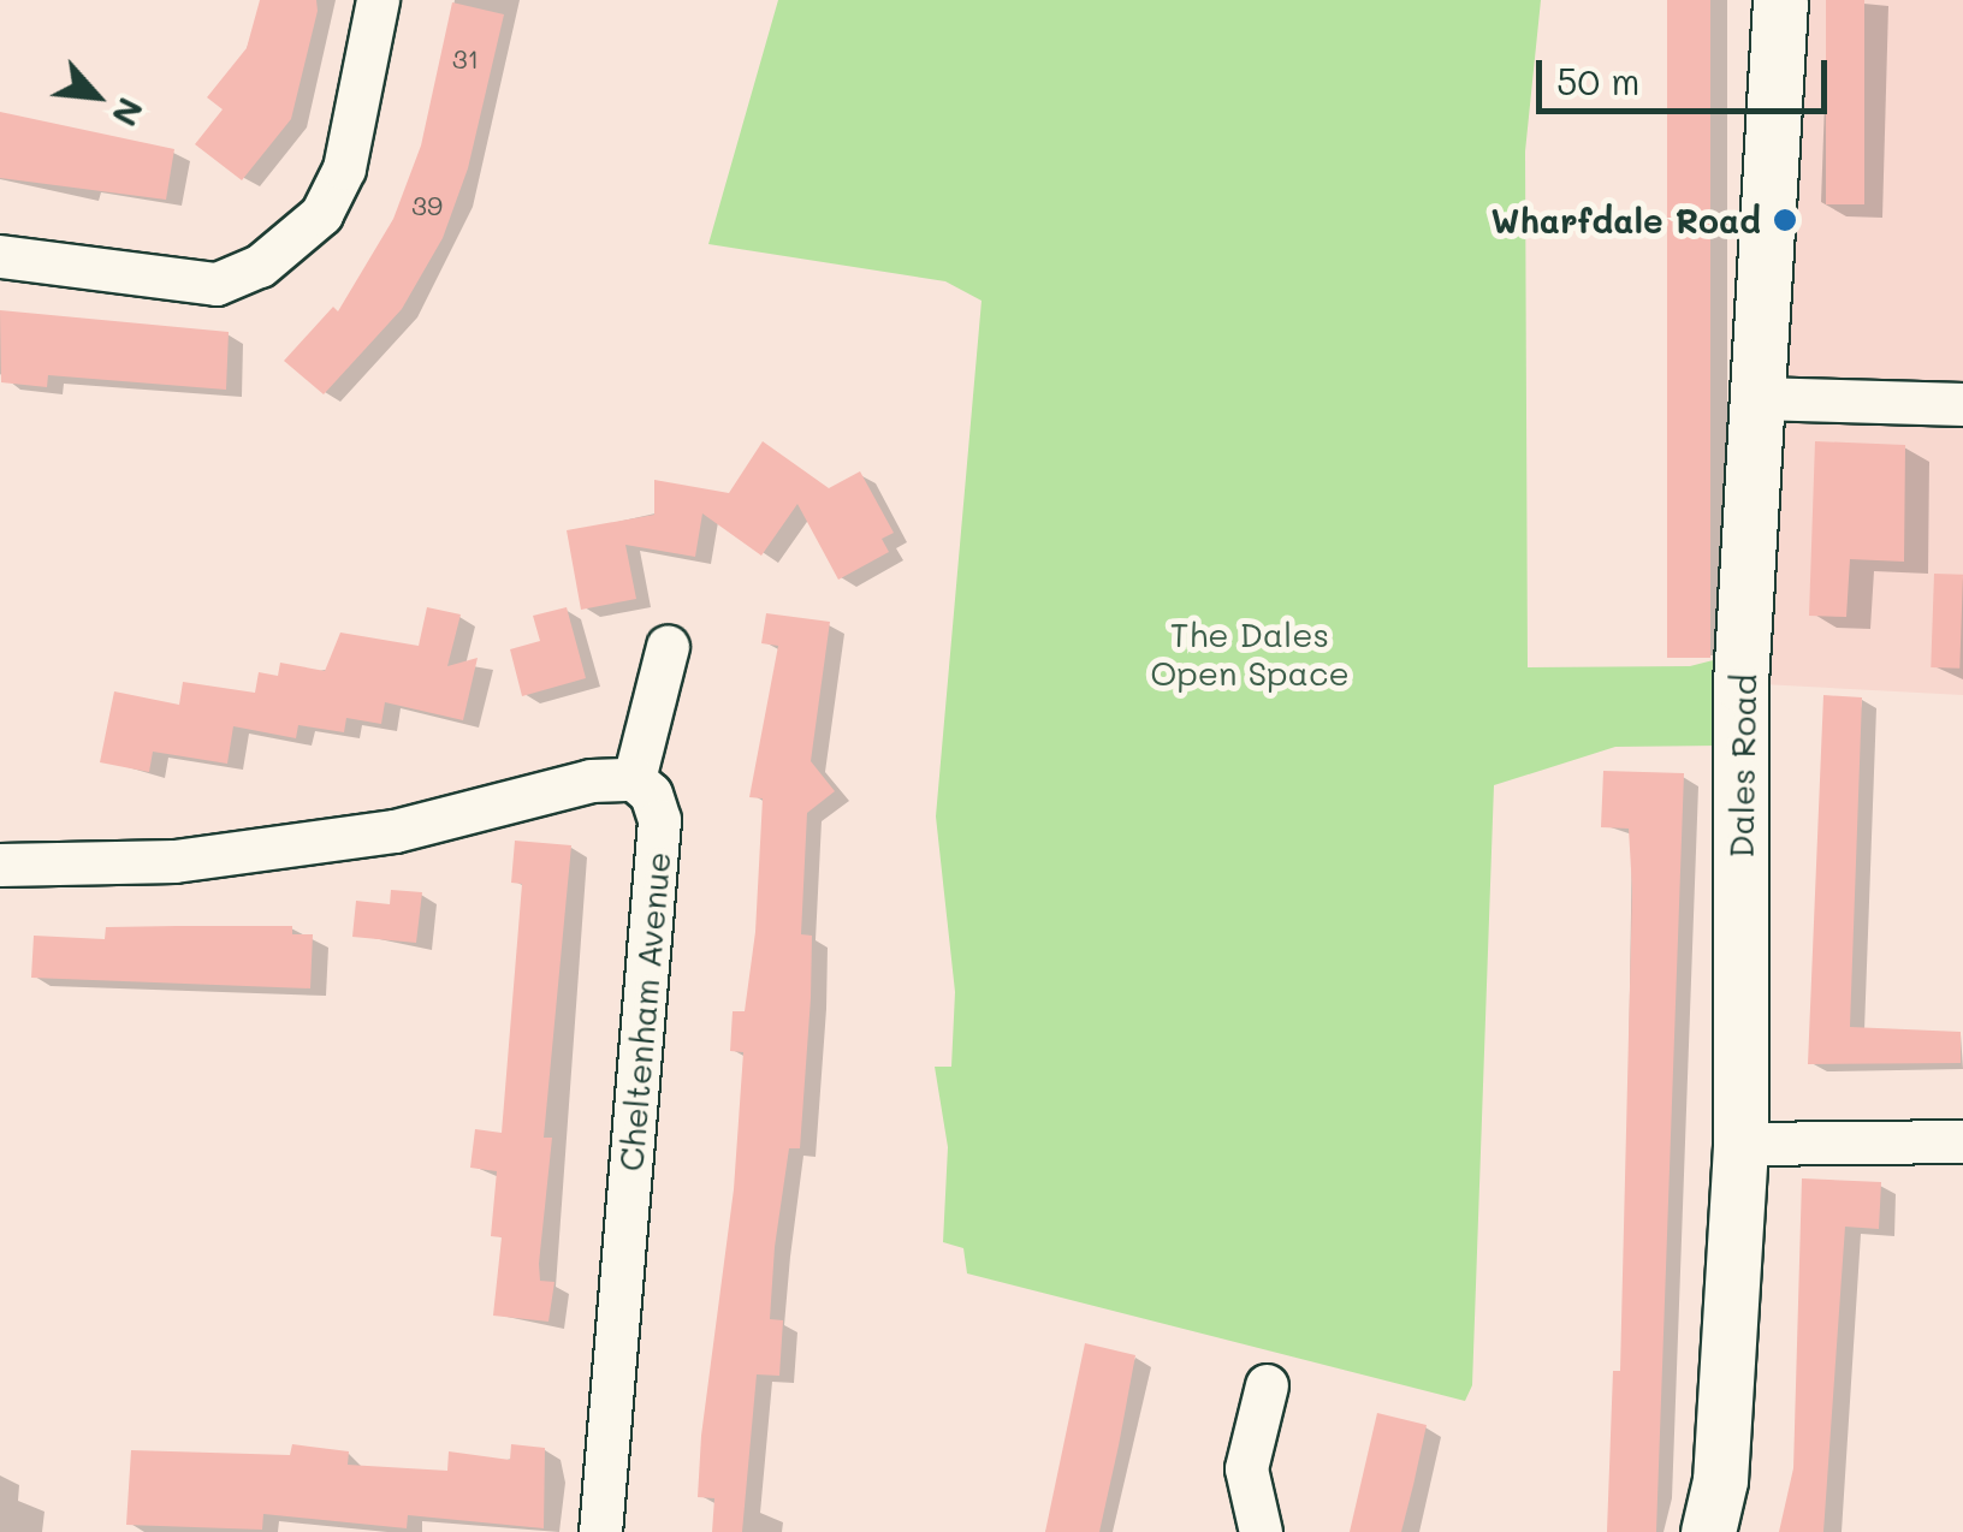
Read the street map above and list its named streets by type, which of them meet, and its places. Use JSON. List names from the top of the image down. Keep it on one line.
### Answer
{"streets":{"street":["Dales Road","Cheltenham Avenue"]},"parks":["The Dales Open Space"],"places":["Wharfdale Road"],"house_numbers":["31","39"],"scale_bar":"50 m","north":"bottom right"}
